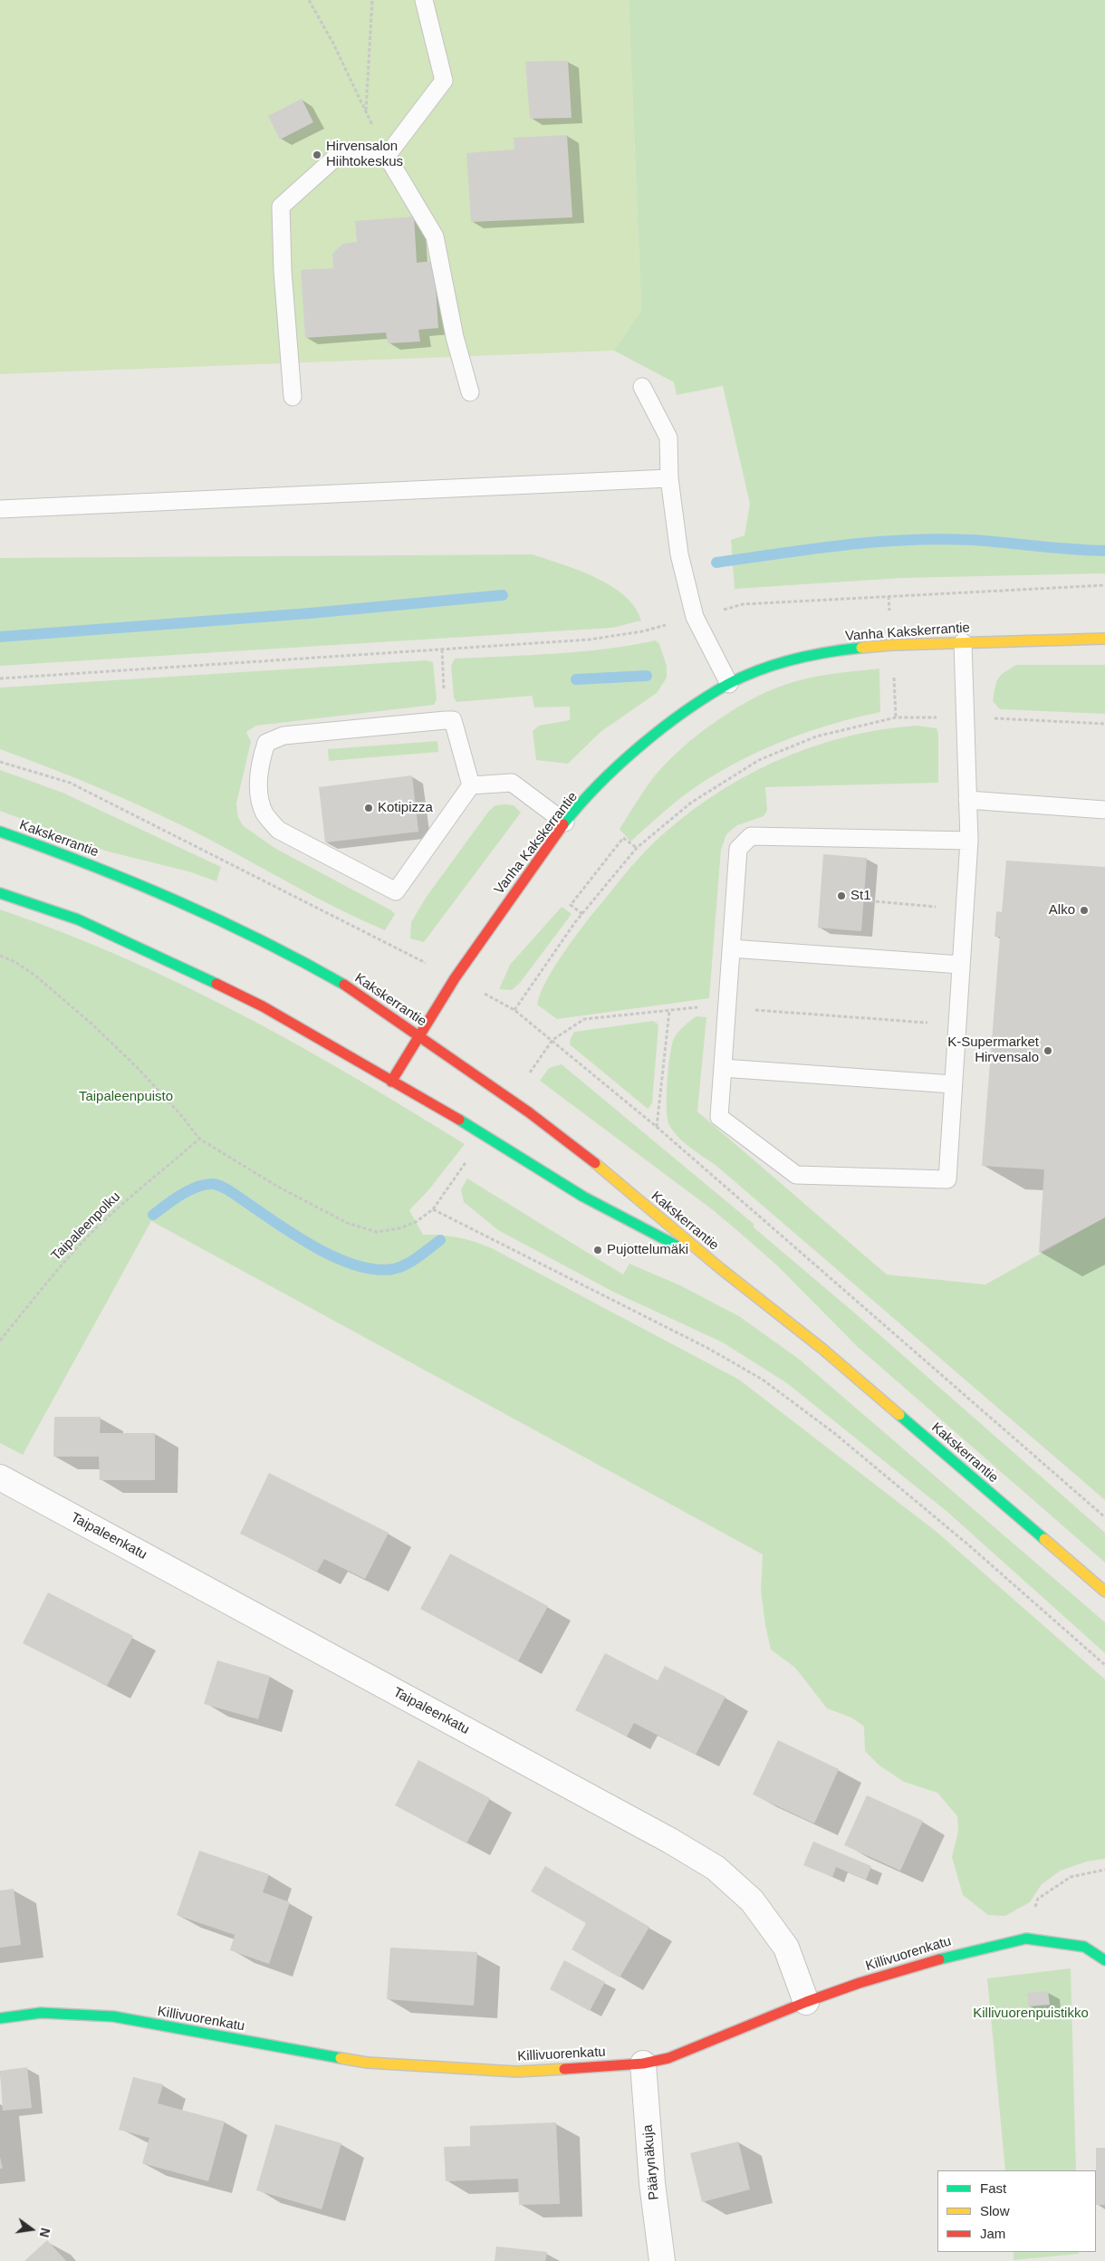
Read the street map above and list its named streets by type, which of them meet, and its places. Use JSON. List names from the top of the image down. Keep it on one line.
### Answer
{"streets":{"main road":["Vanha Kakskerrantie","Kakskerrantie","Killivuorenkatu"],"street":["Taipaleenkatu","Päärynäkuja"],"path":["Taipaleenpolku"]},"crossings":[["Vanha Kakskerrantie","Kakskerrantie"],["Taipaleenkatu","Killivuorenkatu"],["Killivuorenkatu","Päärynäkuja"]],"parks":["Taipaleenpuisto","Killivuorenpuistikko"],"places":["Hirvensalon Hiihtokeskus","Kotipizza","St1","Alko","K-Supermarket Hirvensalo","Pujottelumäki"],"legend":["Fast","Slow","Jam"],"north":"right"}
